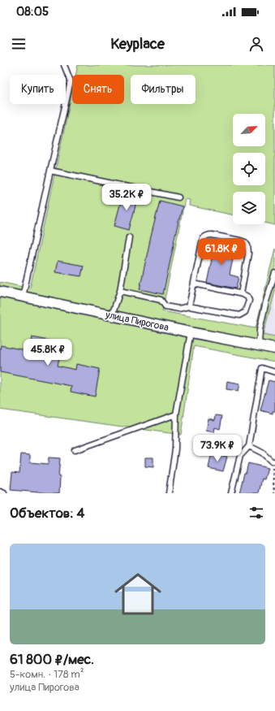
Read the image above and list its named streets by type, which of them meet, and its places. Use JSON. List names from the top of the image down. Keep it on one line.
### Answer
{"streets":{"street":["улица Пирогова"]},"north":"top right","page":{"status":"08:05","header":"Keyplace","chip":["Купить","Снять","Фильтры"],"price":["35.2K ₽","61.8K ₽","45.8K ₽","73.9K ₽"],"heading":"Объектов: 4","list":[{"name":"61 800 ₽/мес.","note":"5-комн. · 178 m² · улица Пирогова"}]}}
